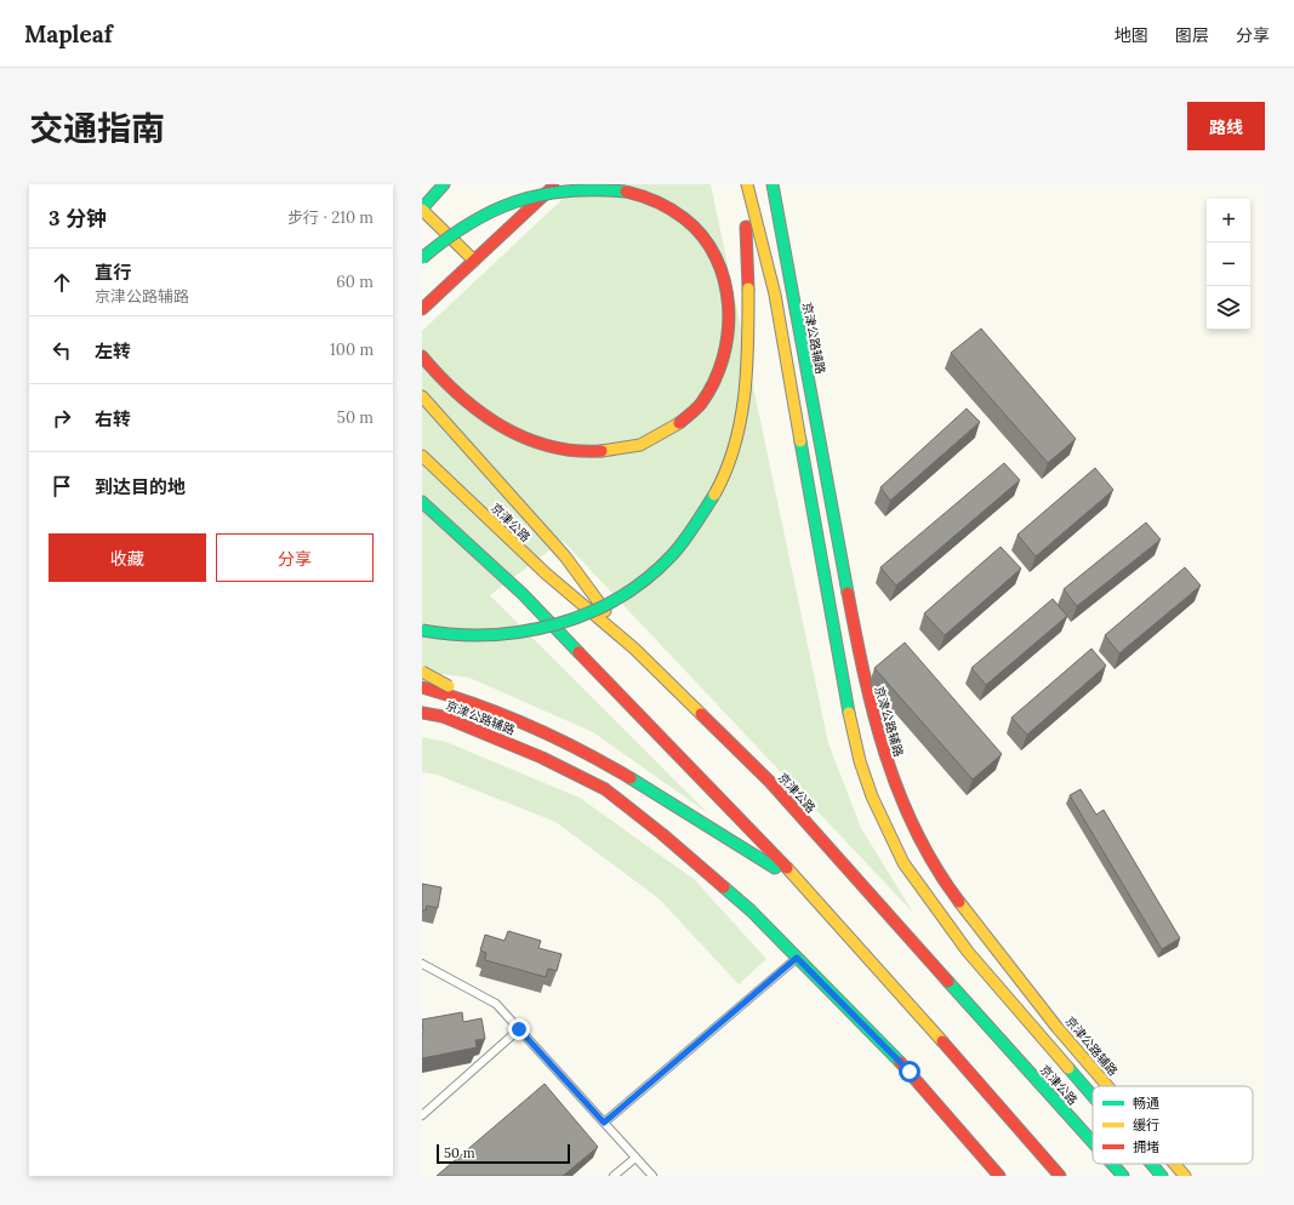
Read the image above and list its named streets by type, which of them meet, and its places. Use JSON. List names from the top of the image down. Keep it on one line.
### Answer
{"streets":{"main road":["京津公路辅路","京津公路"]},"legend":["畅通","缓行","拥堵"],"scale_bar":"50 m","page":{"header":"Mapleaf","nav":["地图","图层","分享"],"title":"交通指南","buttons":["路线",["收藏","分享"]],"heading":["3 分钟","步行 · 210 m"],"map_buttons":["+","−"],"list":[["直行","京津公路辅路","60 m"],["左转","100 m"],["右转","50 m"],"到达目的地"],"scale":"50 m"}}
